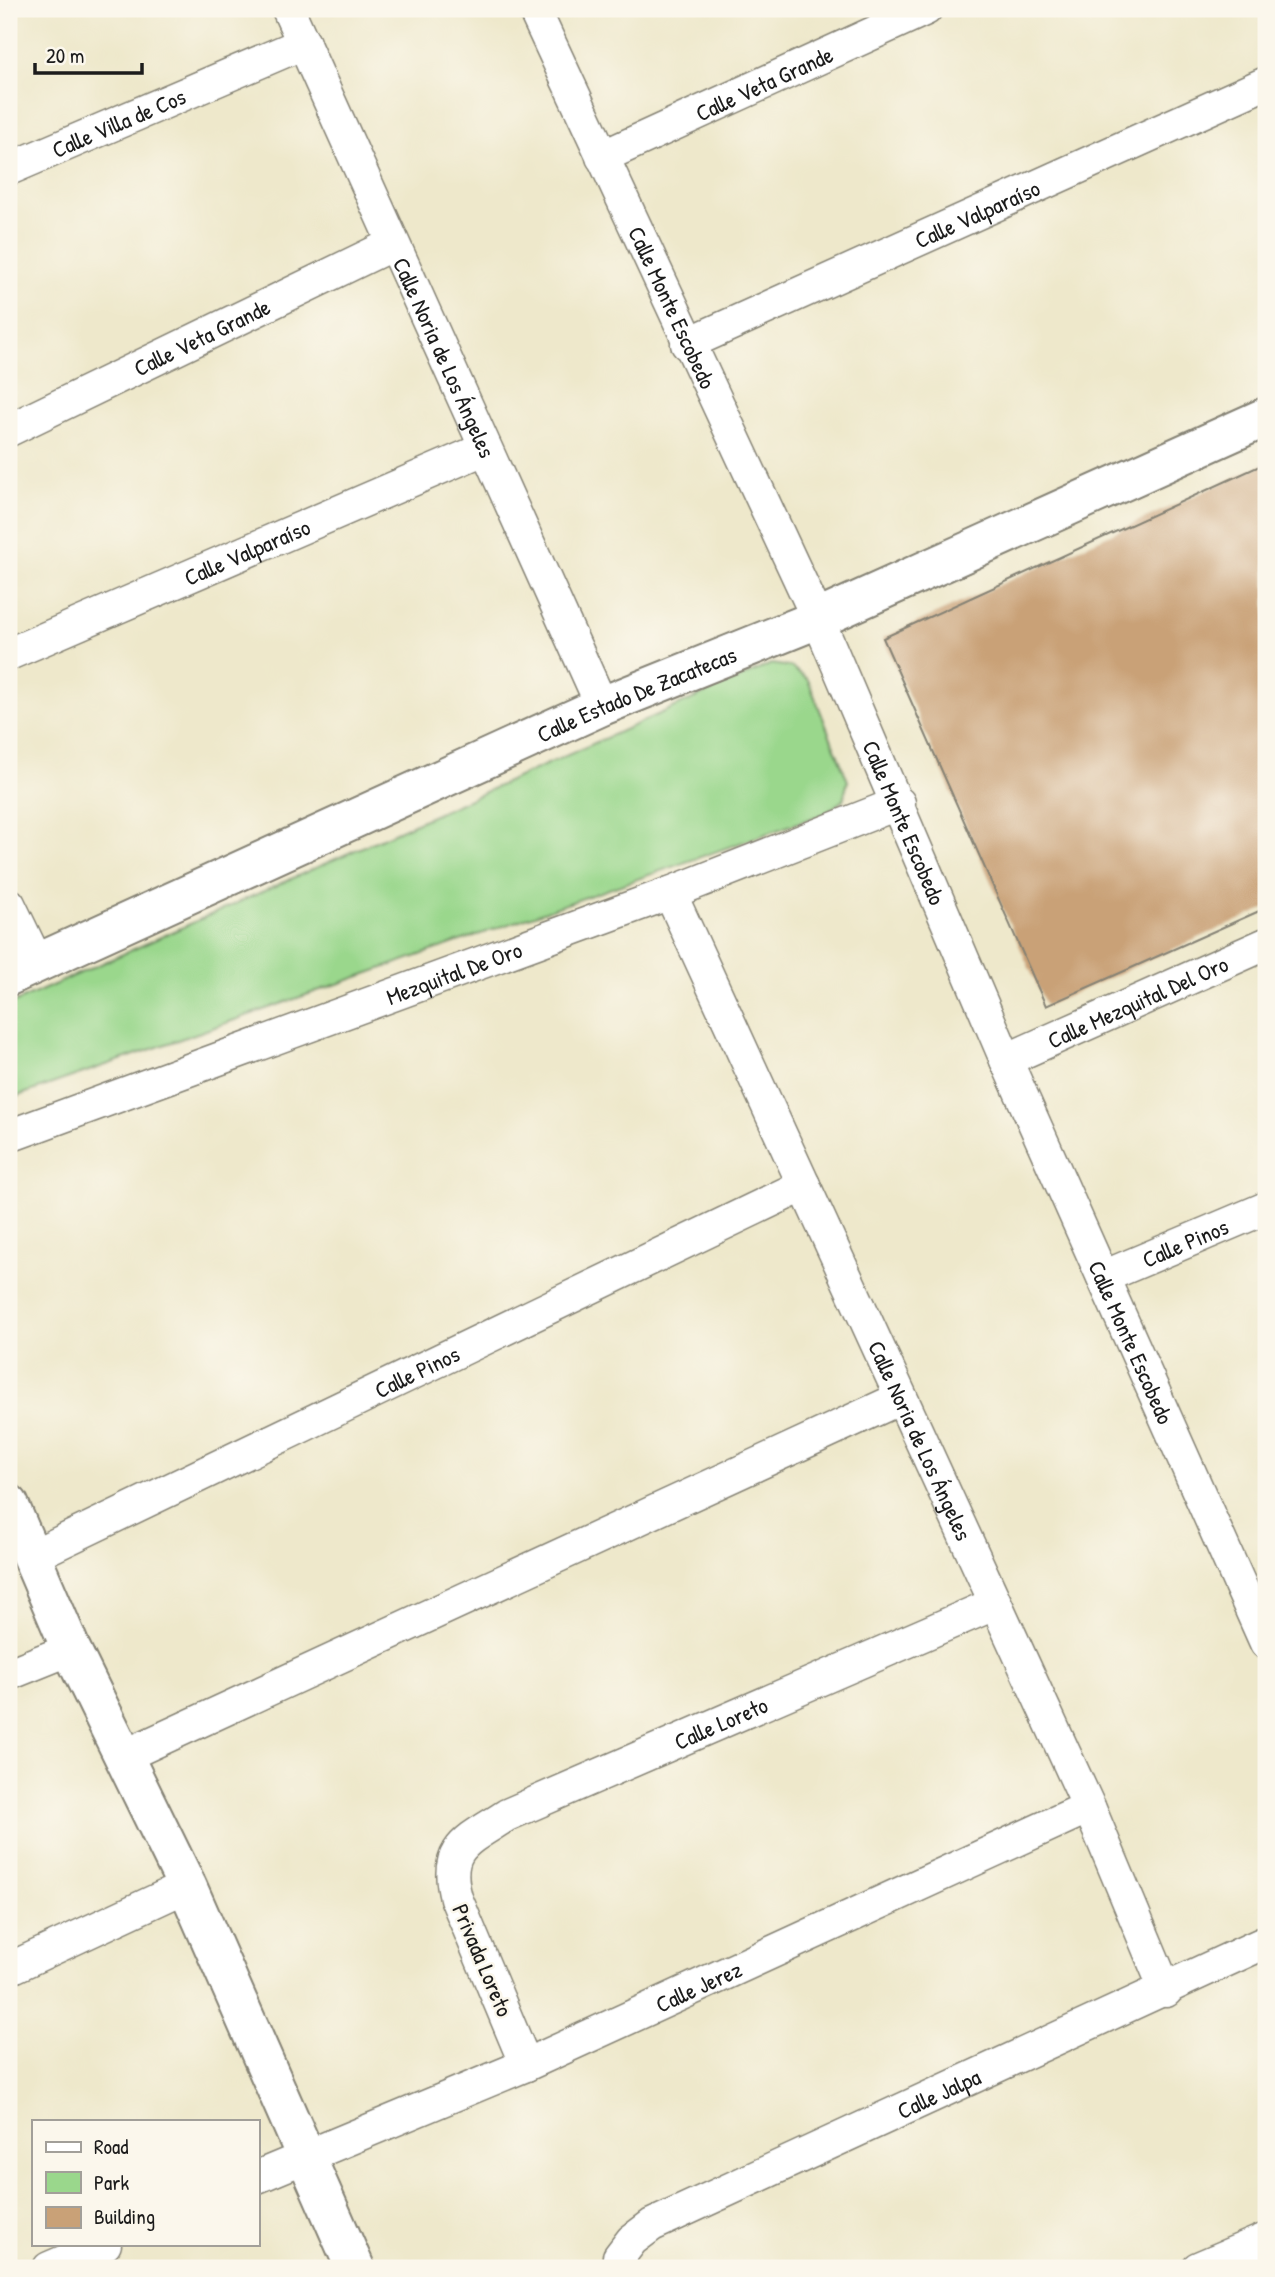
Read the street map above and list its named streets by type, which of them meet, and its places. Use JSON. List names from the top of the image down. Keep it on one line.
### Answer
{"streets":{"street":["Calle Veta Grande","Calle Villa de Cos","Calle Valparaíso","Calle Monte Escobedo","Calle Noria de Los Ángeles","Calle Estado De Zacatecas","Mezquital De Oro","Calle Mezquital Del Oro","Calle Pinos","Calle Loreto","Privada Loreto","Calle Jerez","Calle Jalpa"]},"crossings":[["Calle Veta Grande","Calle Monte Escobedo"],["Calle Veta Grande","Calle Noria de Los Ángeles"],["Calle Villa de Cos","Calle Noria de Los Ángeles"],["Calle Valparaíso","Calle Monte Escobedo"],["Calle Valparaíso","Calle Noria de Los Ángeles"],["Calle Monte Escobedo","Calle Estado De Zacatecas"],["Calle Monte Escobedo","Mezquital De Oro"],["Calle Monte Escobedo","Calle Mezquital Del Oro"],["Calle Monte Escobedo","Calle Pinos"],["Calle Noria de Los Ángeles","Calle Estado De Zacatecas"],["Calle Noria de Los Ángeles","Mezquital De Oro"],["Calle Noria de Los Ángeles","Calle Pinos"],["Calle Noria de Los Ángeles","Calle Loreto"],["Calle Noria de Los Ángeles","Calle Jerez"],["Calle Noria de Los Ángeles","Calle Jalpa"],["Calle Loreto","Privada Loreto"],["Privada Loreto","Calle Jerez"]],"legend":["Road","Park","Building"],"scale_bar":"20 m"}
